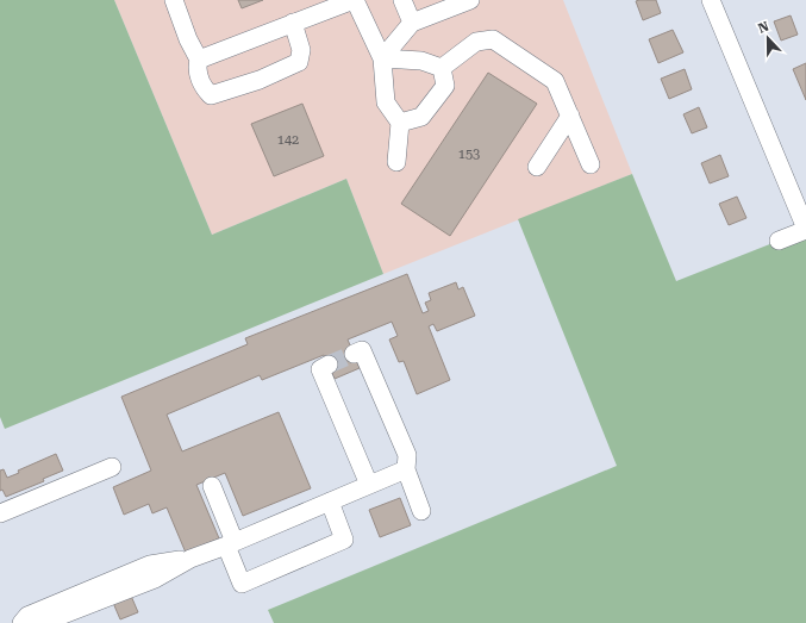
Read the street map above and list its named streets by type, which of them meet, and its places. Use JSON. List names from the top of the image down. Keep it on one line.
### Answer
{"house_numbers":["142","153"],"north":"top"}
